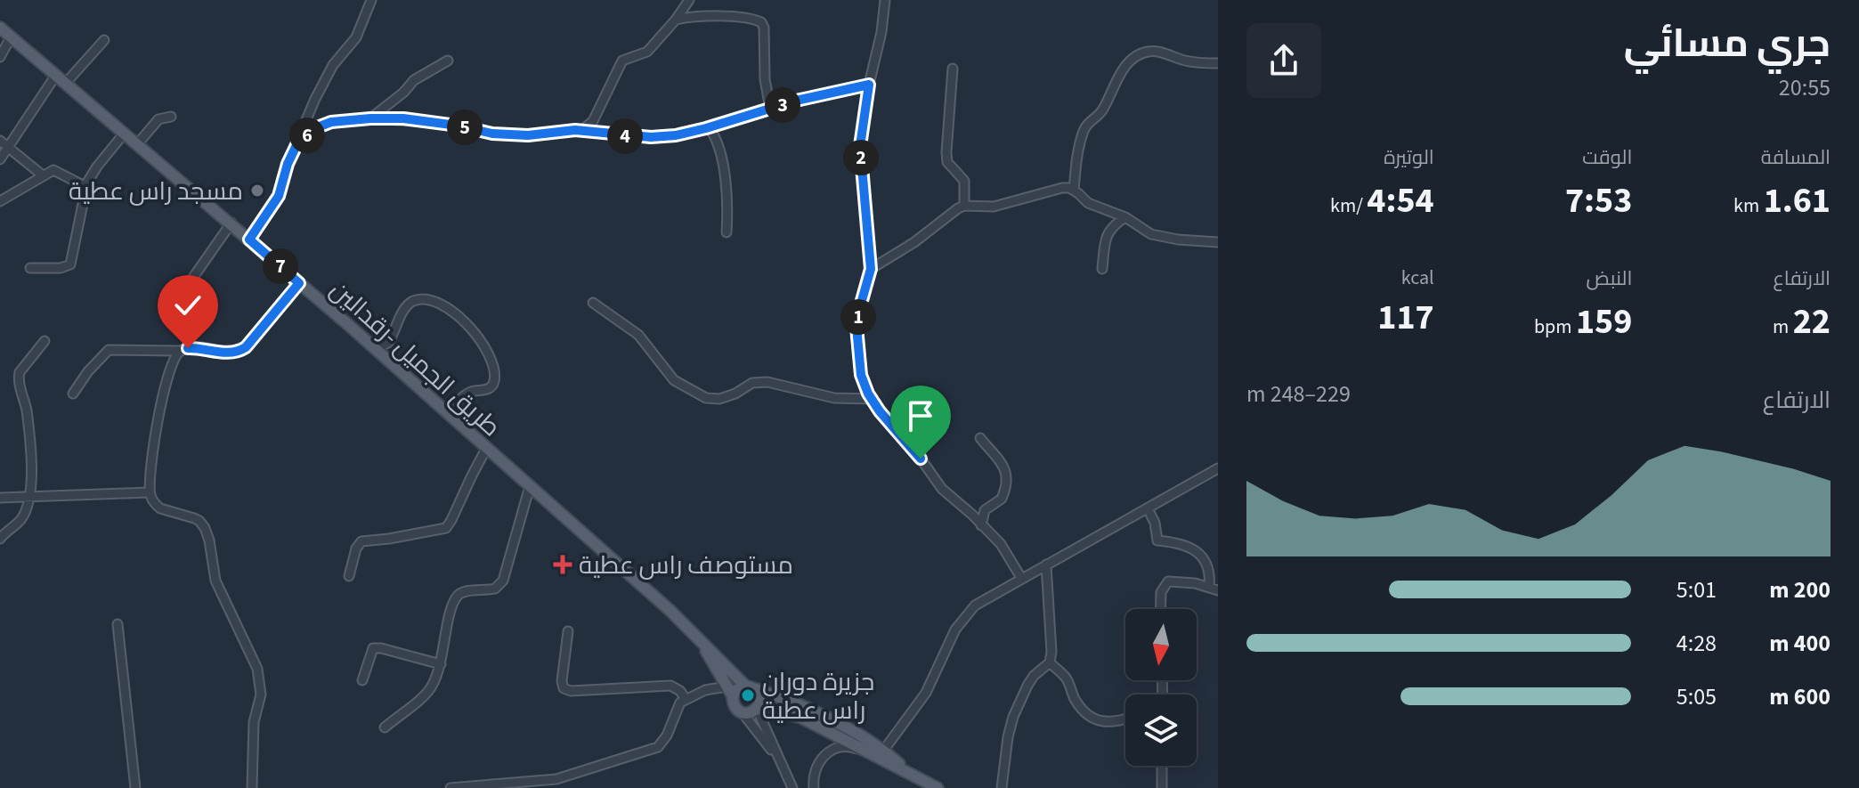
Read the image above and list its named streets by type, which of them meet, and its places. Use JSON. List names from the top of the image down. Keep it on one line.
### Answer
{"streets":{"main road":["طريق الجميل -رقدالين"]},"places":{"other":["مسجد راس عطية","جزيرة دوران راس عطية"],"health":["مستوصف راس عطية"]},"north":"bottom","page":{"heading":["جري مسائي","20:55"],"pins":["3","5","6","4","2","7","1"],"stats":[["المسافة","1.61 km"],["الوقت","7:53"],["الوتيرة","4:54 /km"],["الارتفاع","22 m"],["النبض","159 bpm"],["kcal","117"]],"chart":["الارتفاع","229–248 m"],"list":[{"name":"200 m","note":"5:01"},{"name":"400 m","note":"4:28"},{"name":"600 m","note":"5:05"}]}}
